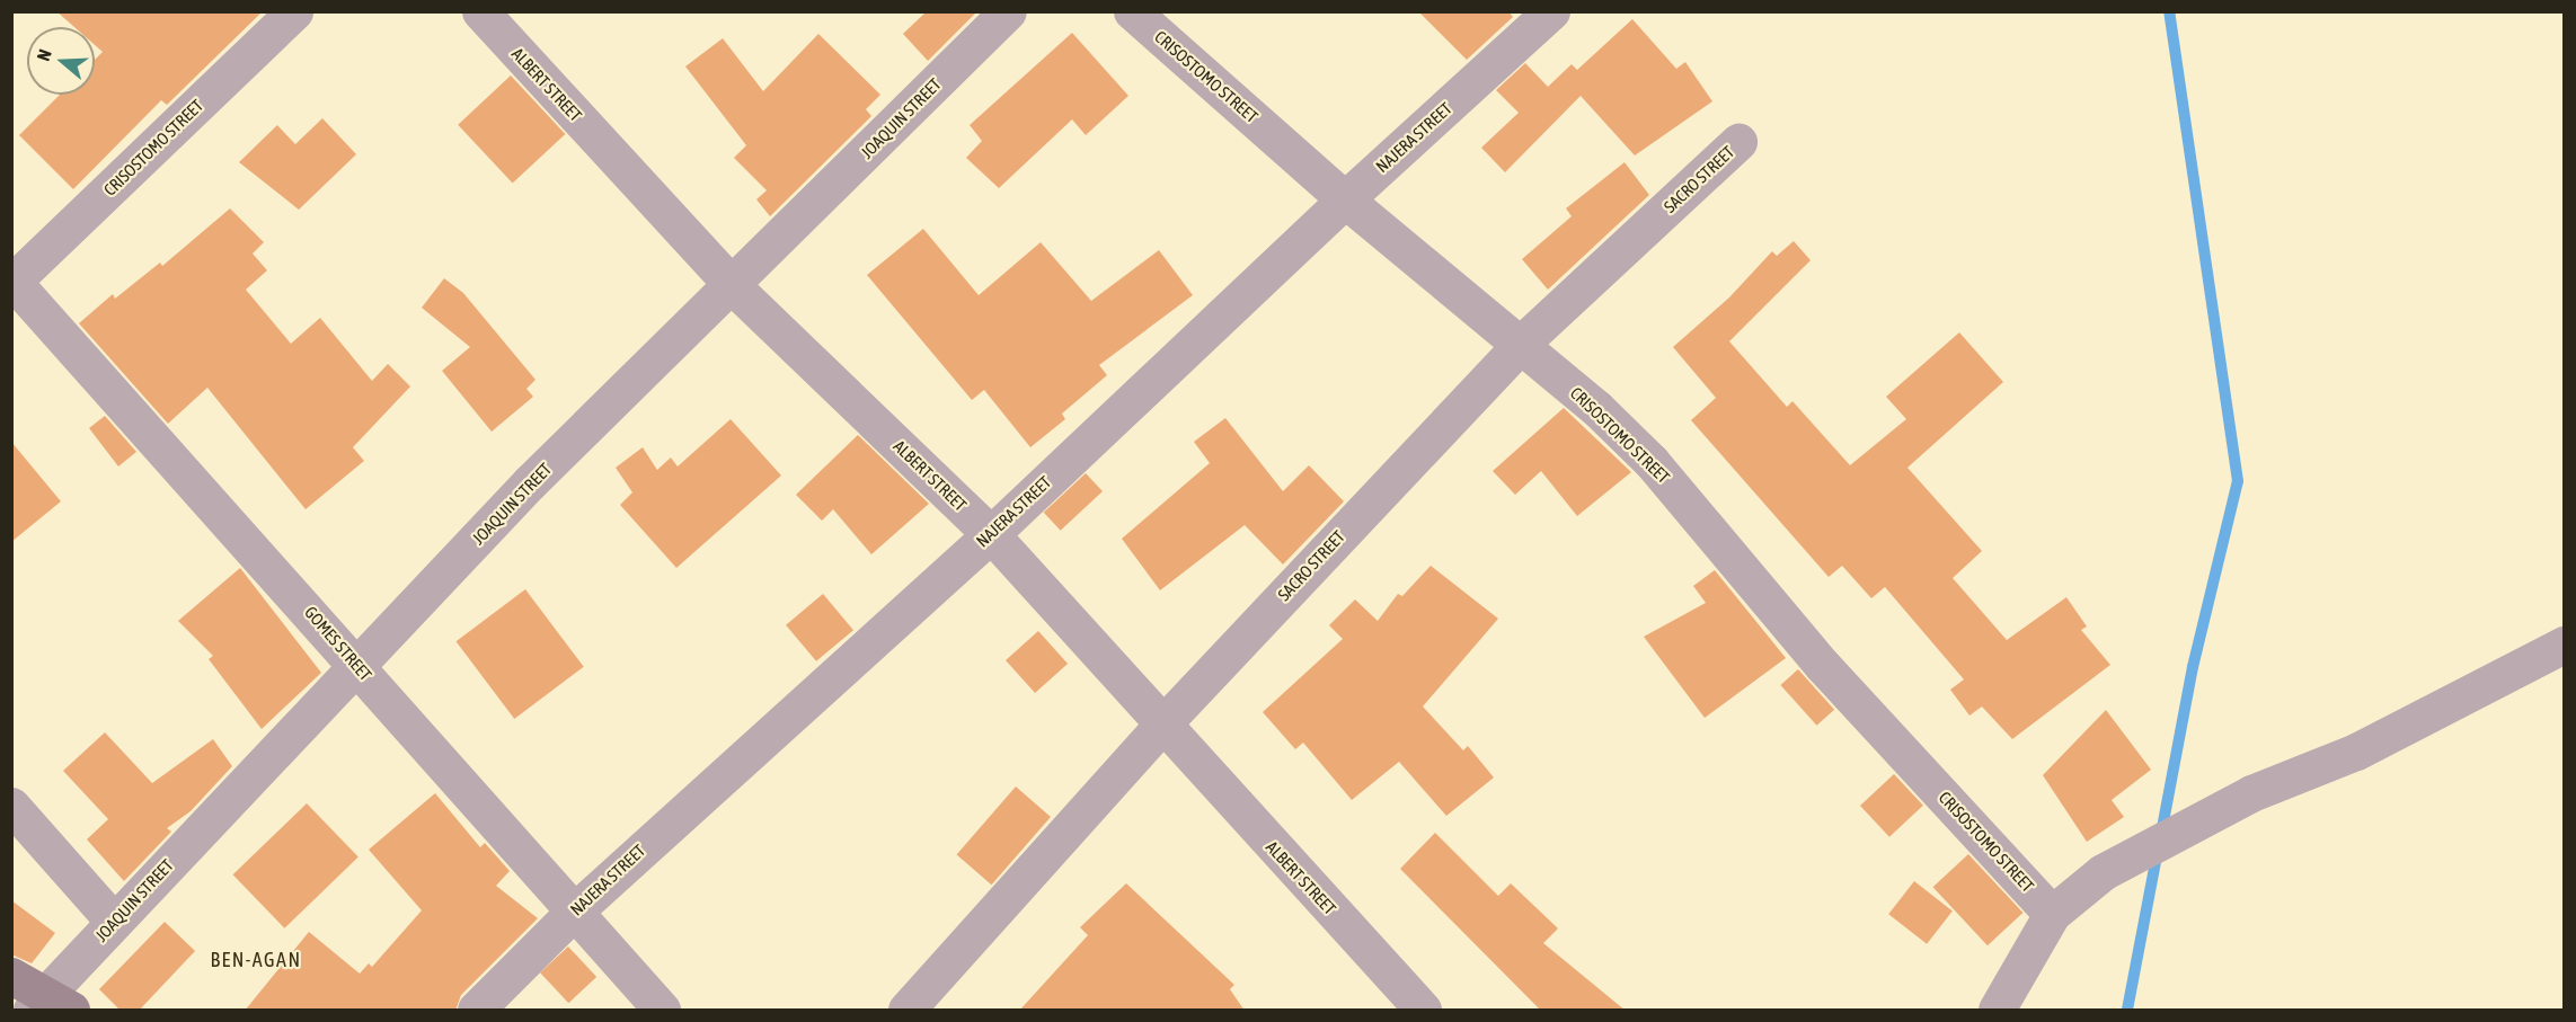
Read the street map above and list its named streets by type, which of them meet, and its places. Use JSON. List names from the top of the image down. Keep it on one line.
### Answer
{"streets":{"street":["CRISOSTOMO STREET","ALBERT STREET","JOAQUIN STREET","NAJERA STREET","SACRO STREET","GOMES STREET"]},"crossings":[["CRISOSTOMO STREET","NAJERA STREET"],["CRISOSTOMO STREET","SACRO STREET"],["CRISOSTOMO STREET","GOMES STREET"],["ALBERT STREET","JOAQUIN STREET"],["ALBERT STREET","NAJERA STREET"],["ALBERT STREET","SACRO STREET"],["JOAQUIN STREET","GOMES STREET"],["NAJERA STREET","GOMES STREET"]],"districts":["BEN-AGAN"],"north":"left"}
